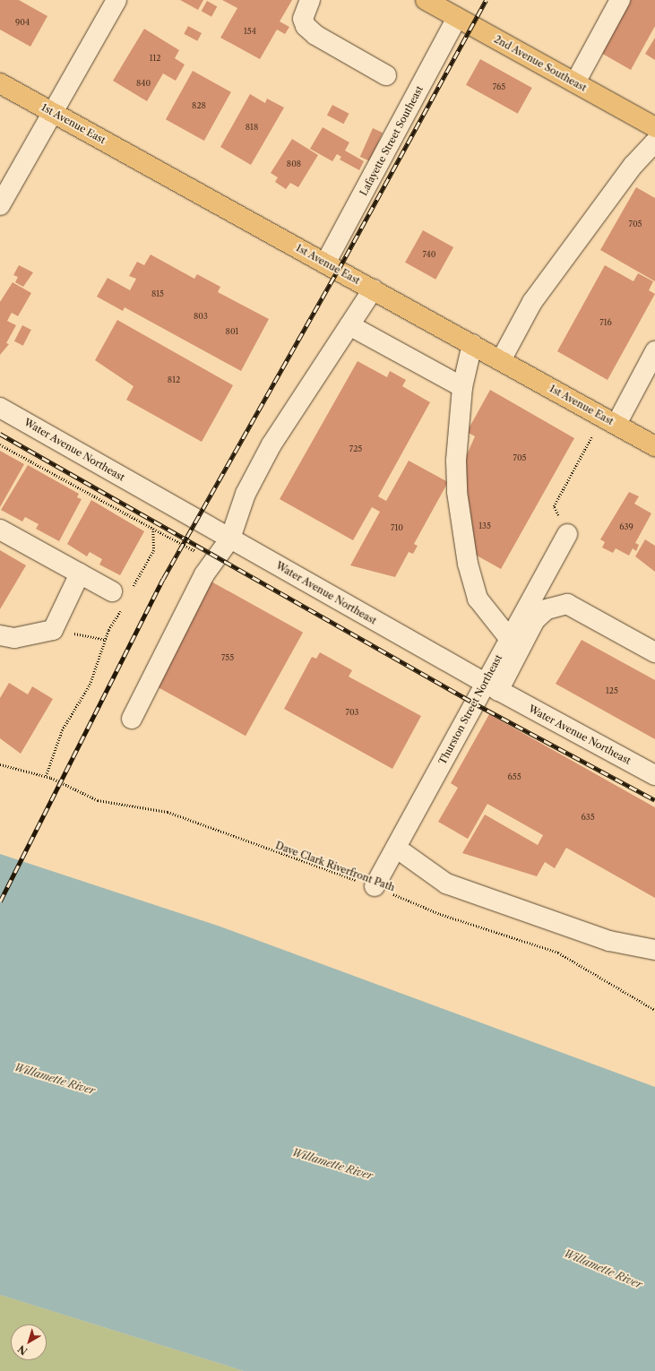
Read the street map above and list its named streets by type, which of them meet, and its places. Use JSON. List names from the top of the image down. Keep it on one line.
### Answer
{"streets":{"main road":["2nd Avenue Southeast","1st Avenue East"],"street":["Lafayette Street Southeast","Water Avenue Northeast","Thurston Street Northeast"],"path":["Dave Clark Riverfront Path"]},"crossings":[["2nd Avenue Southeast","Lafayette Street Southeast"],["1st Avenue East","Lafayette Street Southeast"],["Water Avenue Northeast","Thurston Street Northeast"],["Thurston Street Northeast","Dave Clark Riverfront Path"]],"water":["Willamette River"],"house_numbers":["904","154","112","840","765","828","818","808","705","740","815","803","716","801","812","725","705","135","639","710","755","125","703","655","635"],"north":"bottom left"}
